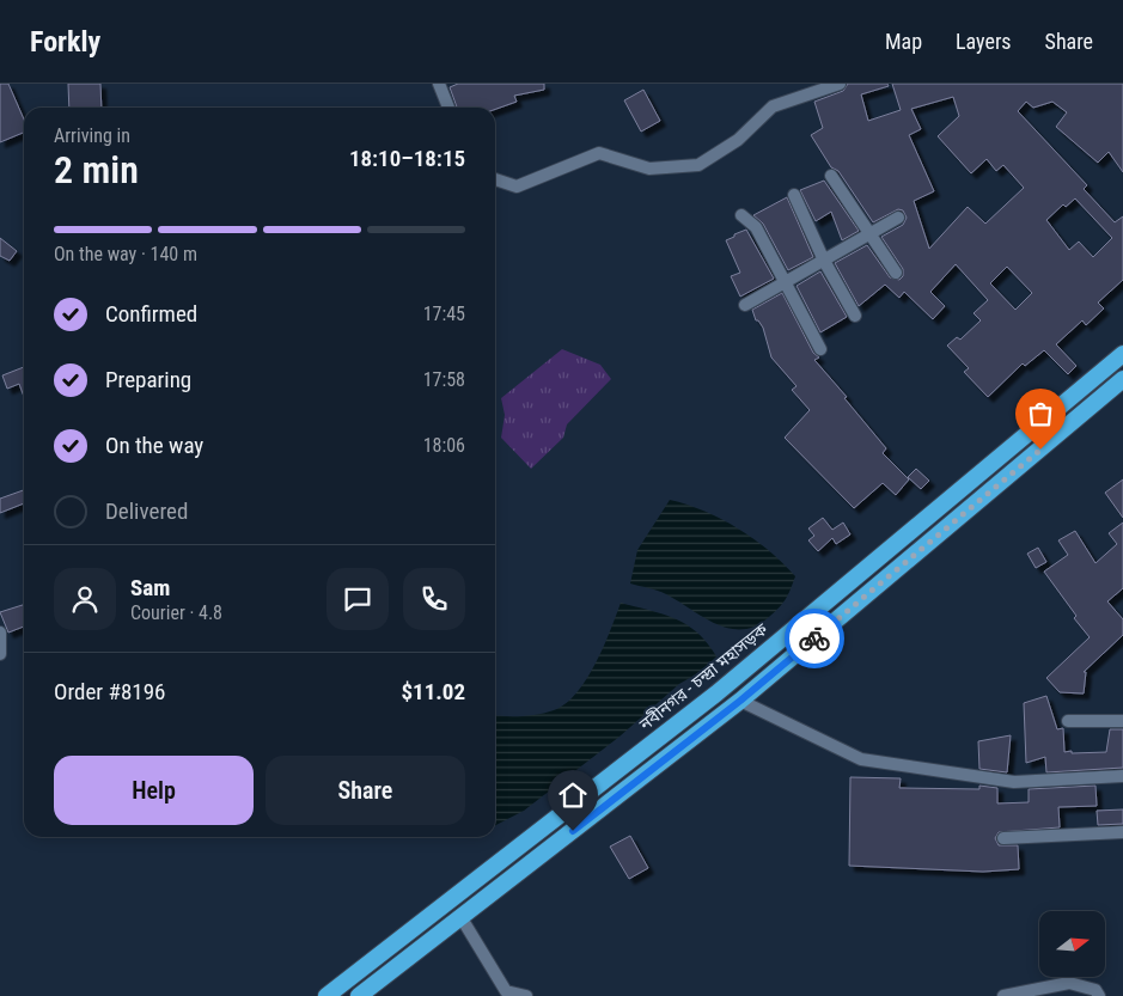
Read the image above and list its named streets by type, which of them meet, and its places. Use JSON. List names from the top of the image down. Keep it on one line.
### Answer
{"streets":{"highway":["নবীনগর - চন্দ্রা মহাসড়ক"]},"north":"right","page":{"header":"Forkly","nav":["Map","Layers","Share"],"heading":["2 min","Arriving in","18:10–18:15"],"panel":["Sam","Courier · 4.8","Order #8196","$11.02"],"bar":"On the way · 140 m","list":[["Confirmed","17:45"],["Preparing","17:58"],["On the way","18:06"],"Delivered"],"buttons":["Help","Share"]}}
